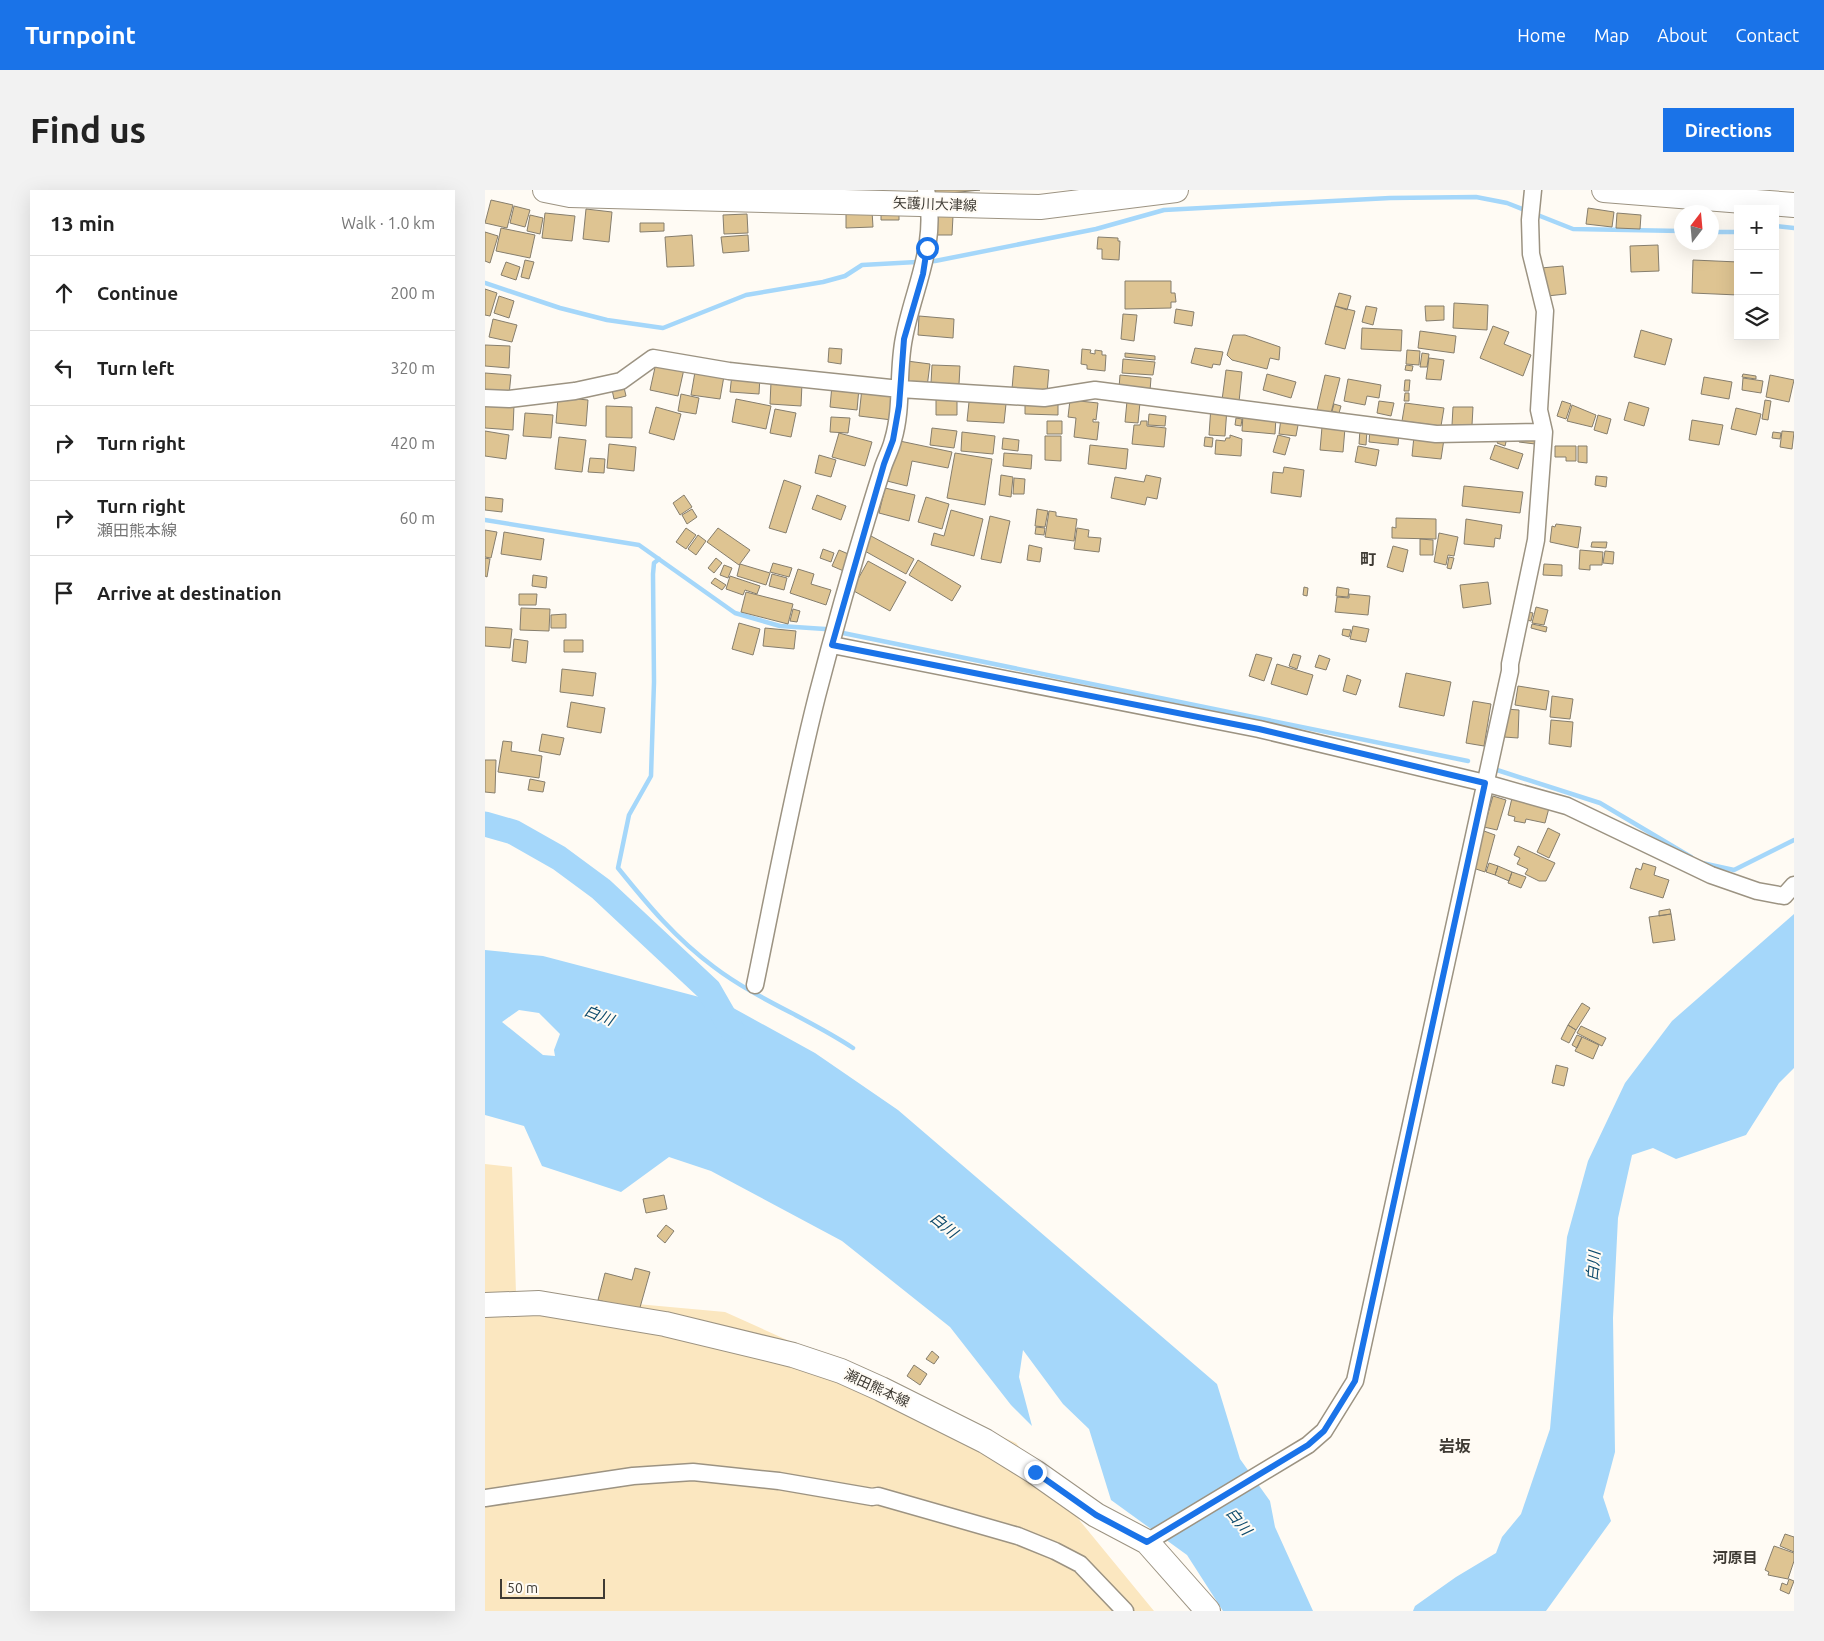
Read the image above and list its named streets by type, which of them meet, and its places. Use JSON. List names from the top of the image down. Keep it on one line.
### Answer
{"streets":{"main road":["矢護川大津線","瀬田熊本線"]},"districts":["町","岩坂","河原目"],"water":["白川"],"scale_bar":"50 m","north":"top","page":{"header":"Turnpoint","nav":["Home","Map","About","Contact"],"buttons":"Directions","title":"Find us","heading":["13 min","Walk · 1.0 km"],"map_buttons":["+","−"],"list":[["Continue","200 m"],["Turn left","320 m"],["Turn right","420 m"],["Turn right","瀬田熊本線","60 m"],"Arrive at destination"],"scale":"50 m"}}
